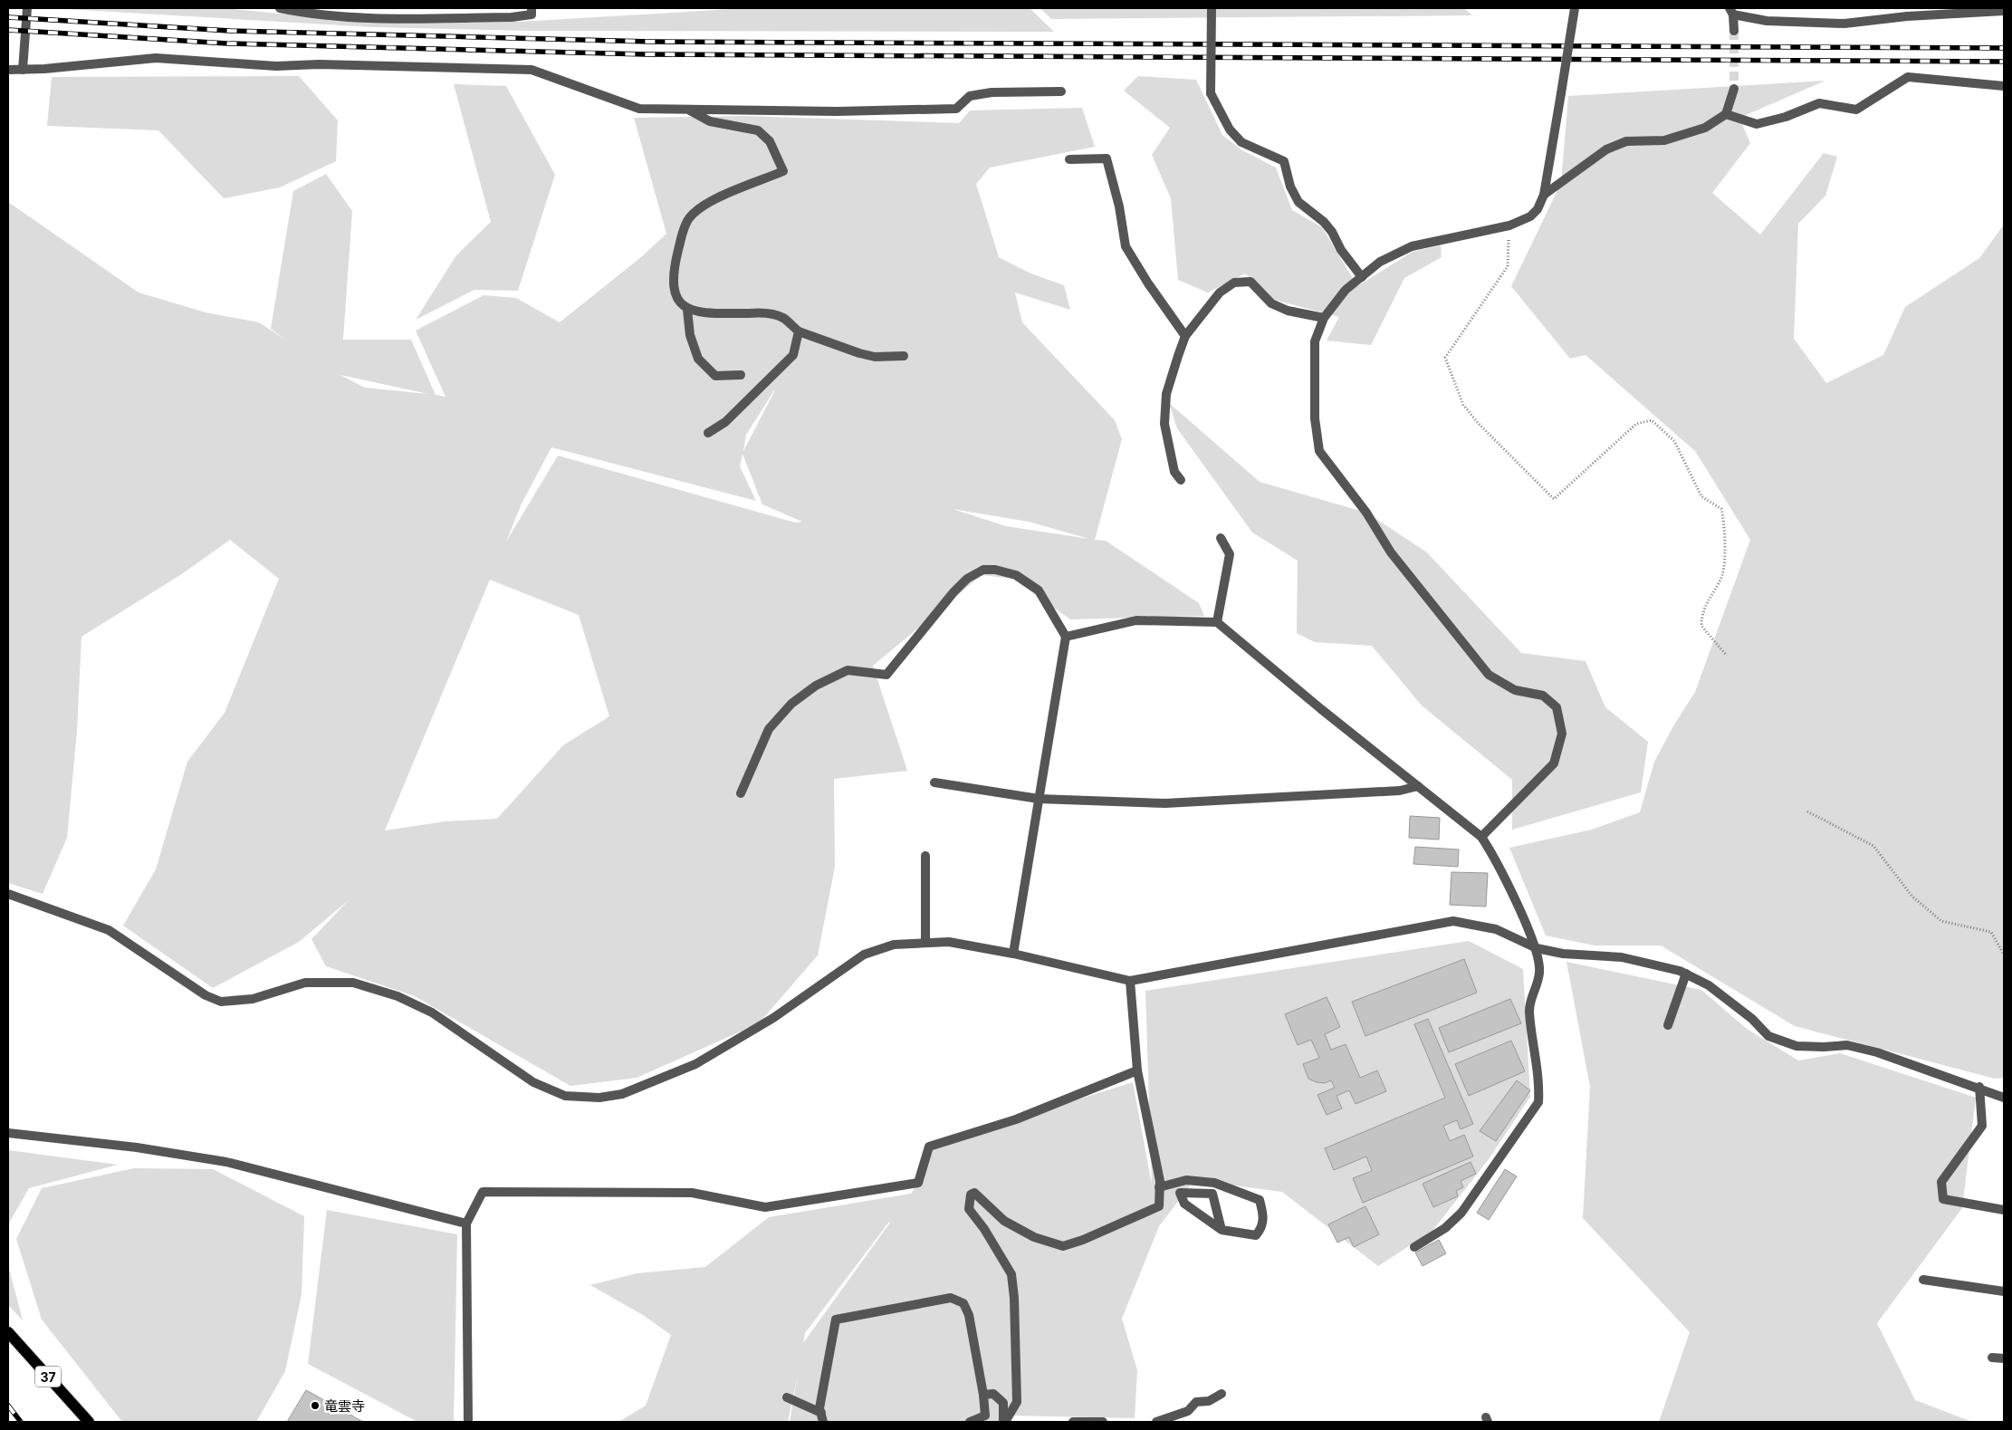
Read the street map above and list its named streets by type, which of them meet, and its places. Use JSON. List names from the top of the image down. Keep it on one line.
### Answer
{"streets":{"main road":["37"]},"places":["竜雲寺"]}
